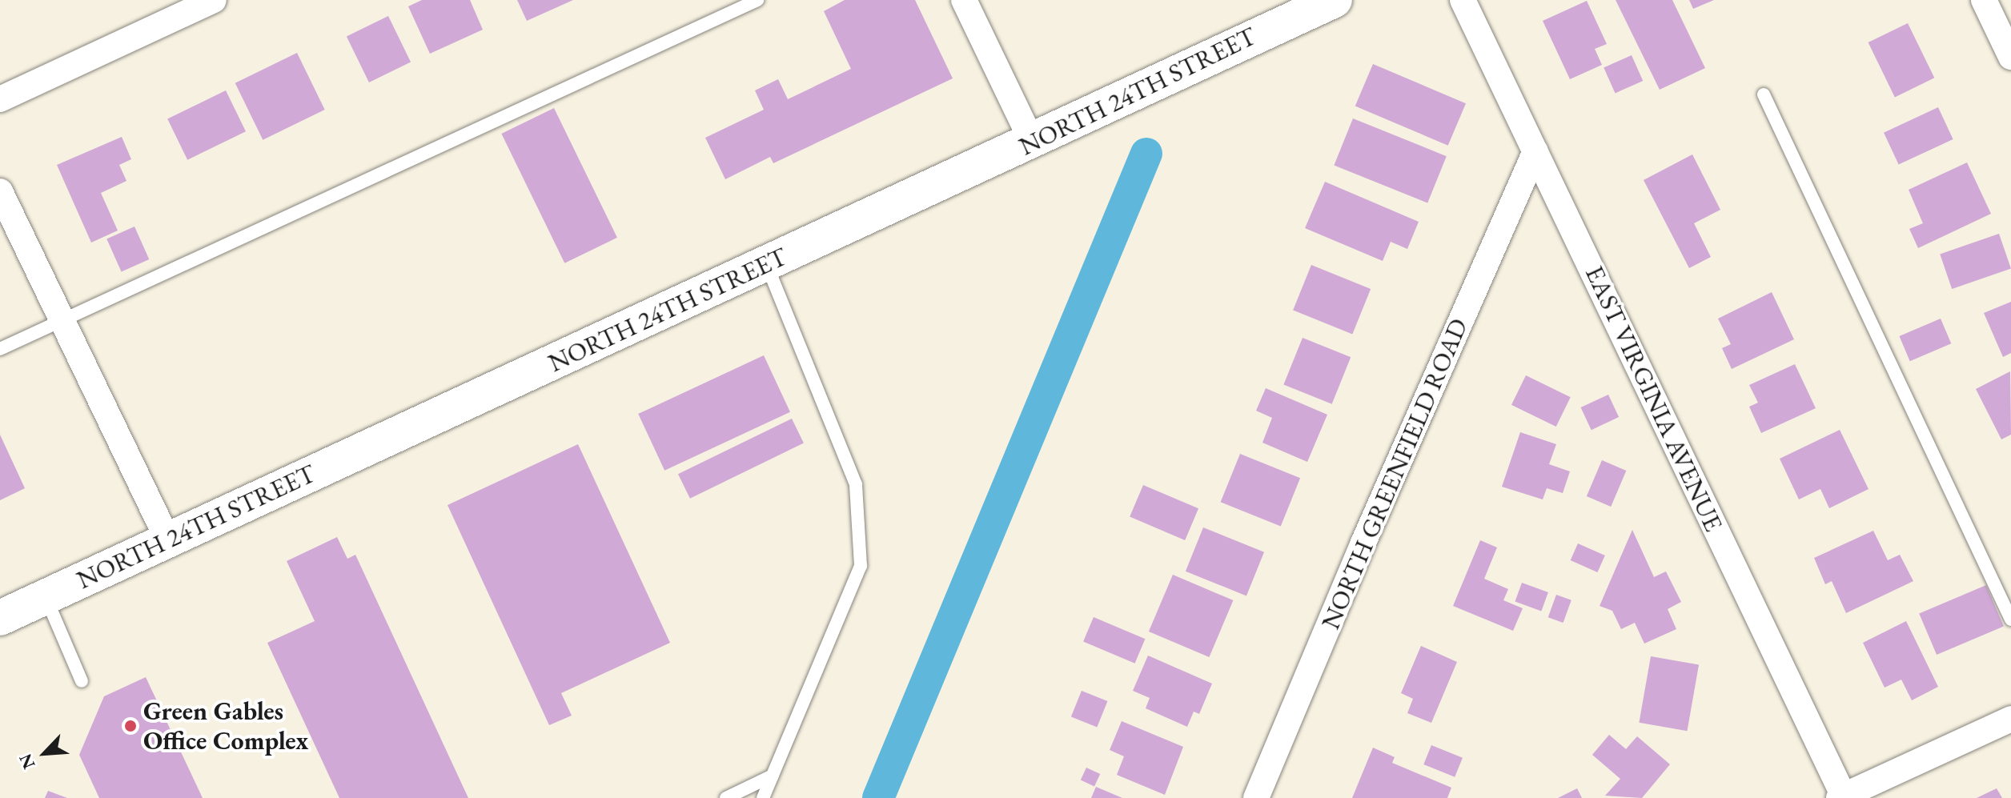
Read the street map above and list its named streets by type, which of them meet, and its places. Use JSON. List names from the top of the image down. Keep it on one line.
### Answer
{"streets":{"main road":["NORTH 24TH STREET"],"street":["EAST VIRGINIA AVENUE","NORTH GREENFIELD ROAD"]},"crossings":[["EAST VIRGINIA AVENUE","NORTH GREENFIELD ROAD"]],"places":["Green Gables Office Complex"],"north":"bottom left"}
